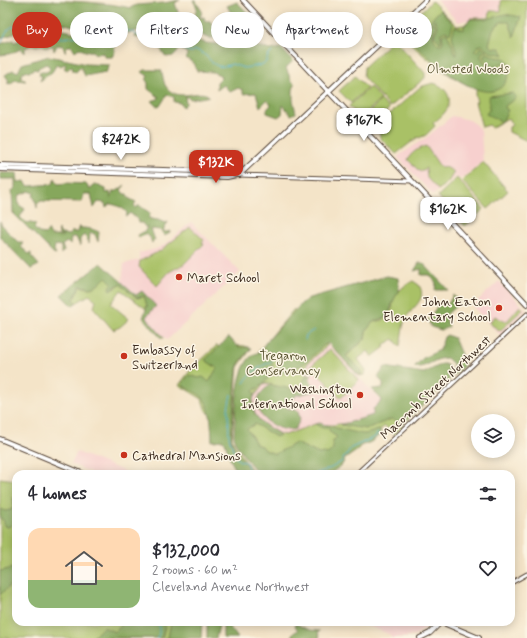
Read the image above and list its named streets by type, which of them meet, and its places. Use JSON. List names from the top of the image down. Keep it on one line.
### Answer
{"streets":{"street":["Macomb Street Northwest"]},"parks":["Olmsted Woods","Tregaron Conservancy"],"places":["Maret School","John Eaton Elementary School","Embassy of Switzerland","Washington International School","Cathedral Mansions"],"page":{"chip":["Buy","Rent","Filters","New","Apartment","House"],"price":["$167K","$242K","$132K","$162K"],"heading":"4 homes","list":[{"name":"$132,000","note":"2 rooms · 60 m² · Cleveland Avenue Northwest"}]}}
